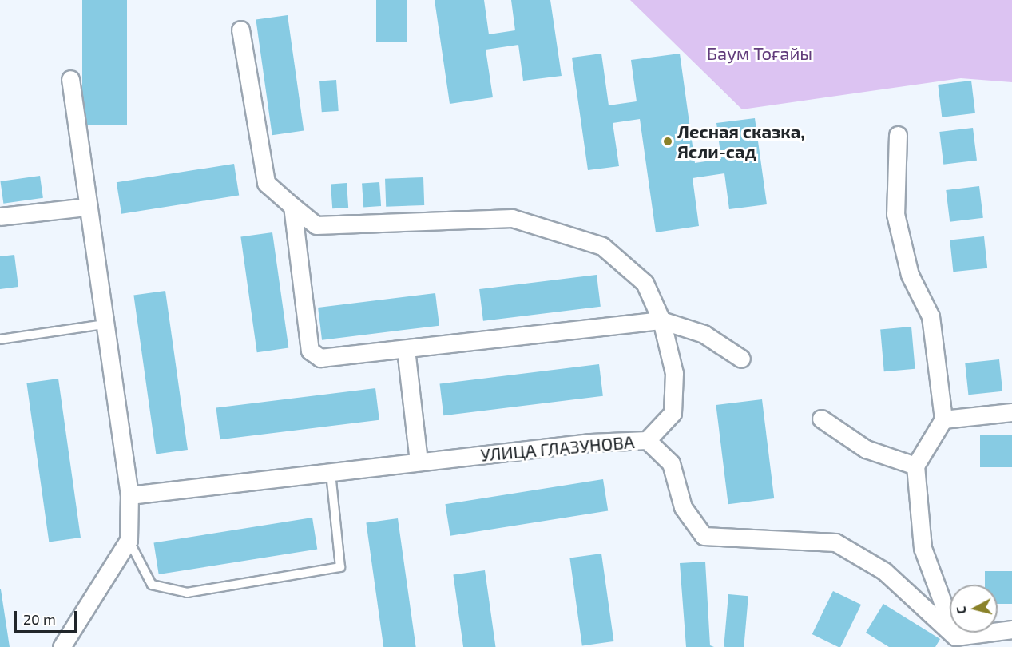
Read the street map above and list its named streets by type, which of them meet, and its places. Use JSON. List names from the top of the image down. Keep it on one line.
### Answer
{"streets":{"street":["УЛИЦА ГЛАЗУНОВА"]},"parks":["Баум Тоғайы"],"places":["Лесная сказка, Ясли-сад"],"scale_bar":"20 m","north":"left"}
